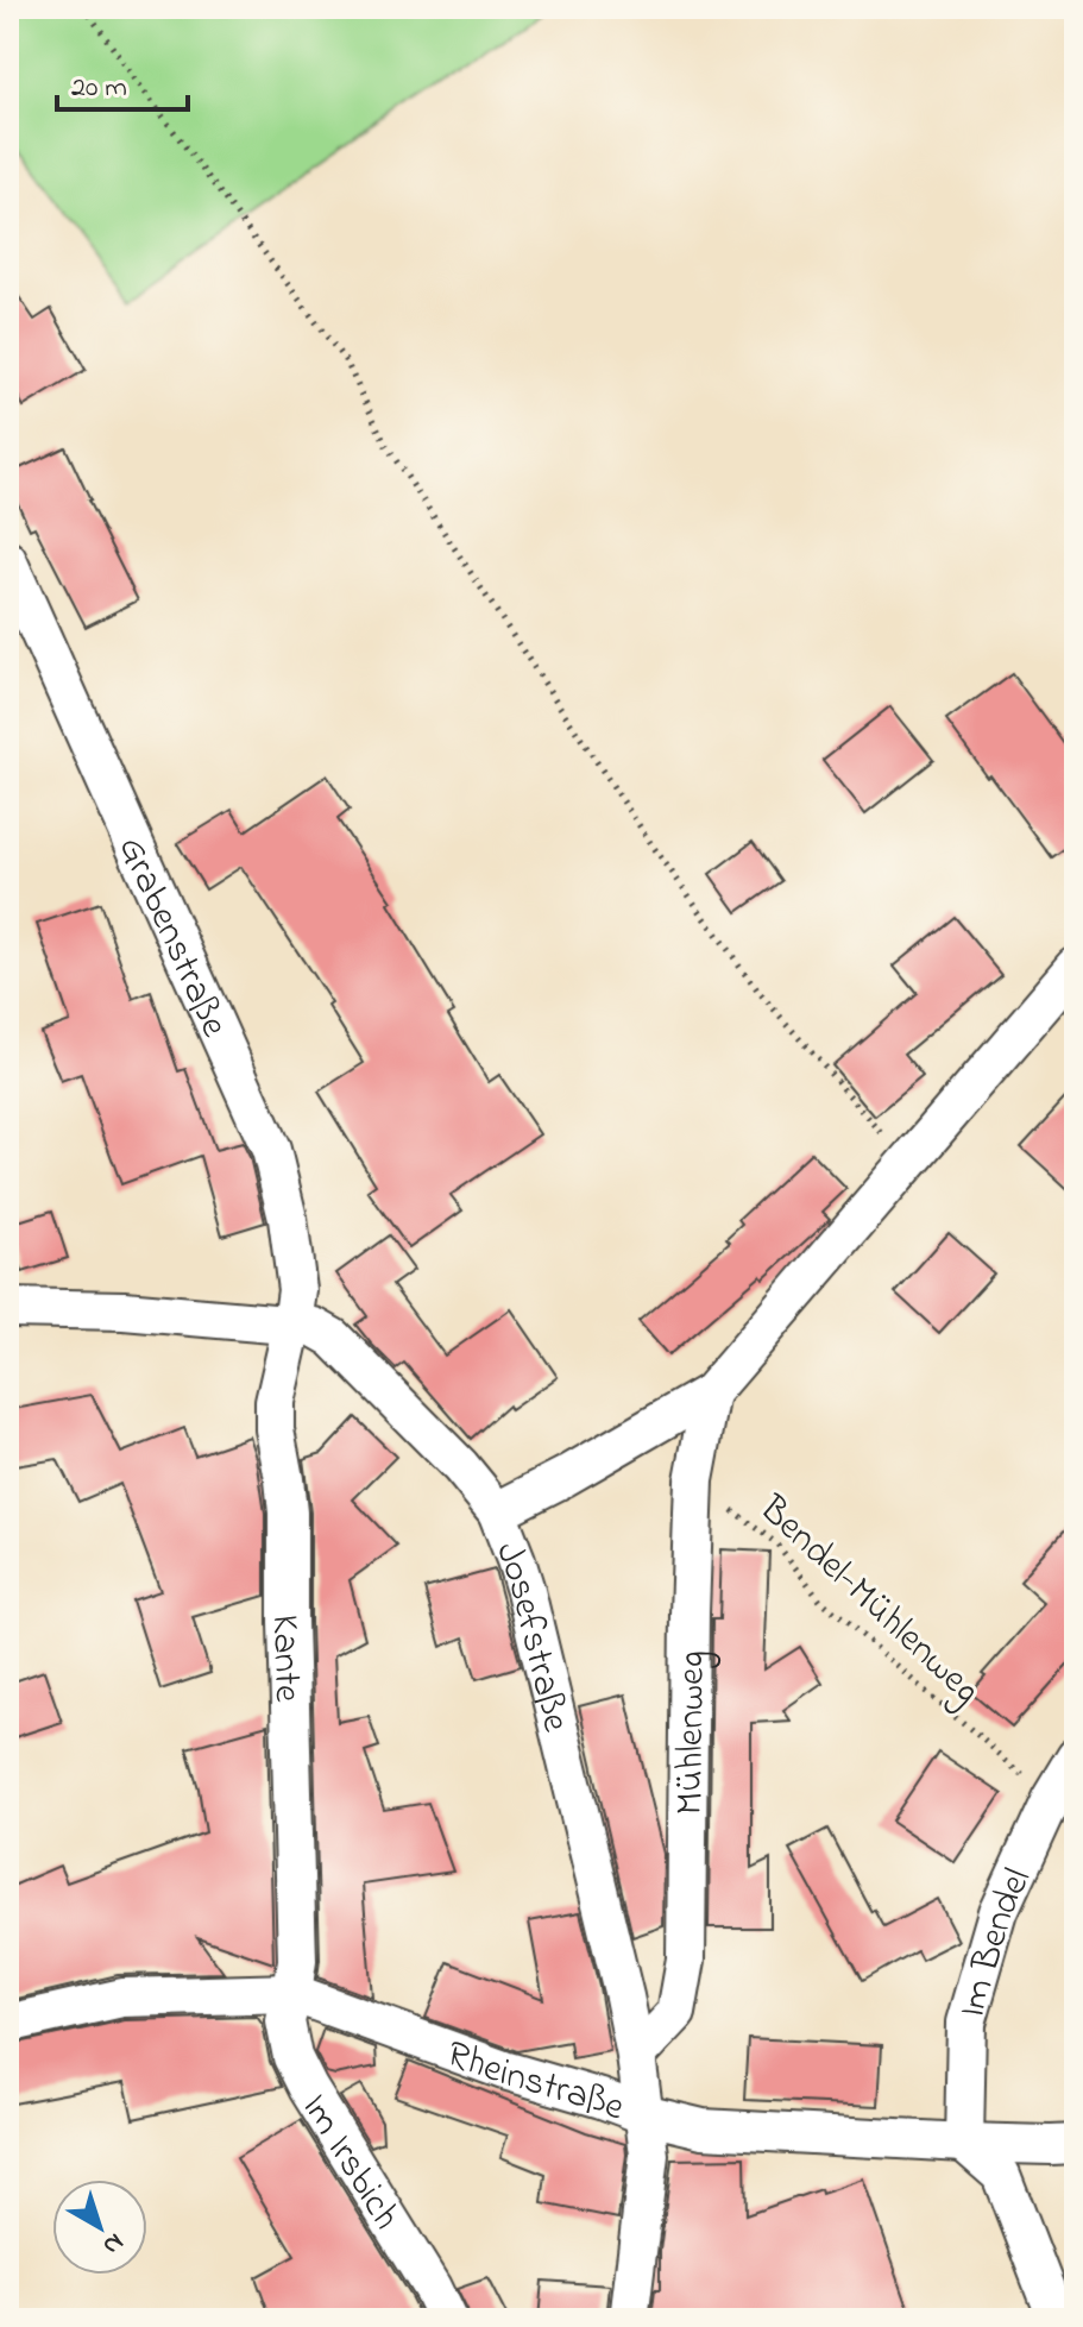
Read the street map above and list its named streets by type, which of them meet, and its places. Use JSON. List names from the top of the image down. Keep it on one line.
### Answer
{"streets":{"street":["Grabenstraße","Josefstraße","Kante","Mühlenweg","Im Bendel","Rheinstraße","Im Irsbich"],"path":["Bendel-Mühlenweg"]},"crossings":[["Grabenstraße","Josefstraße"],["Grabenstraße","Kante"],["Bendel-Mühlenweg","Mühlenweg"],["Bendel-Mühlenweg","Im Bendel"],["Josefstraße","Kante"],["Josefstraße","Mühlenweg"],["Josefstraße","Rheinstraße"],["Kante","Rheinstraße"],["Kante","Im Irsbich"],["Im Bendel","Rheinstraße"],["Rheinstraße","Im Irsbich"]],"scale_bar":"20 m","north":"bottom right"}
